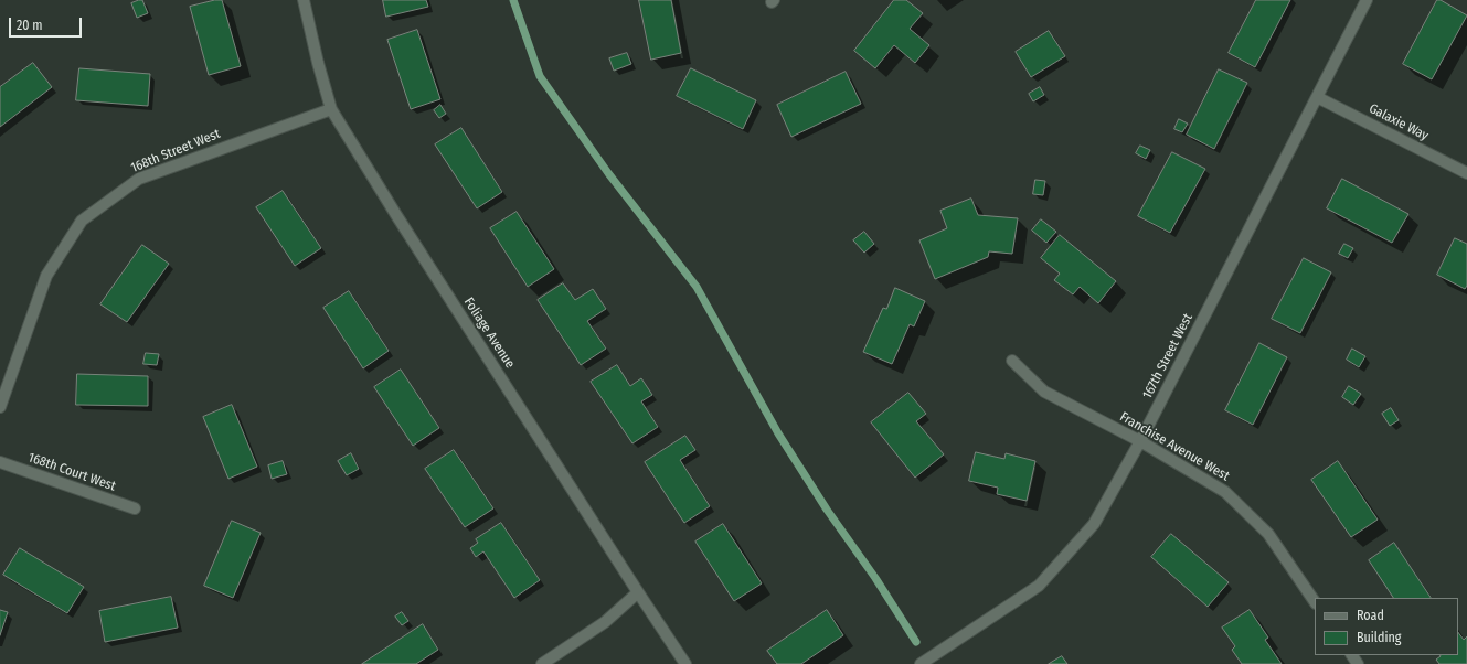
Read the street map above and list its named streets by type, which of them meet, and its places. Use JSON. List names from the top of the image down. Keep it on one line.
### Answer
{"streets":{"street":["Galaxie Way","168th Street West","Foliage Avenue","167th Street West","Franchise Avenue West","168th Court West"]},"crossings":[["Galaxie Way","167th Street West"],["168th Street West","Foliage Avenue"],["167th Street West","Franchise Avenue West"]],"legend":["Road","Building"],"scale_bar":"20 m"}
